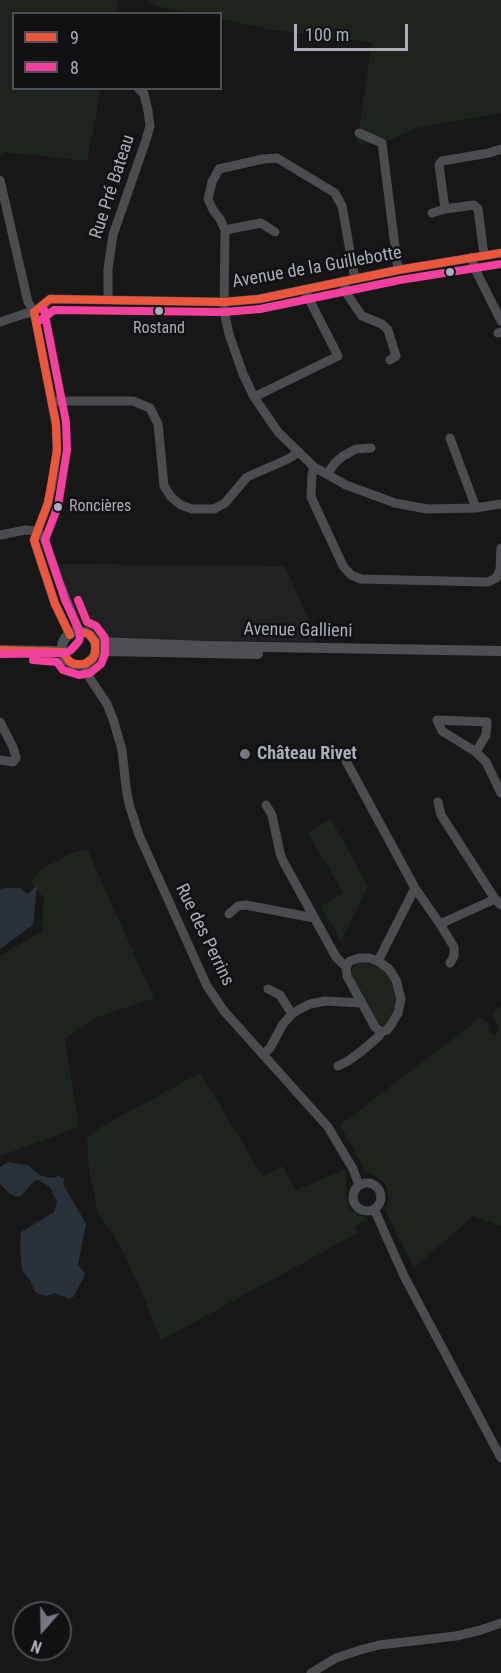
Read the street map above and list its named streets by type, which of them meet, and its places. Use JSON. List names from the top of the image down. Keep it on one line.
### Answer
{"streets":{"main road":["Avenue Gallieni"],"street":["Rue Pré Bateau","Avenue de la Guillebotte","Rue des Perrins"]},"crossings":[["Rue Pré Bateau","Avenue de la Guillebotte"],["Avenue Gallieni","Rue des Perrins"]],"places":["Rostand","Roncières","Château Rivet"],"lines":["transit line 9","transit line 8"],"legend":["9","8"],"scale_bar":"100 m","north":"bottom"}
